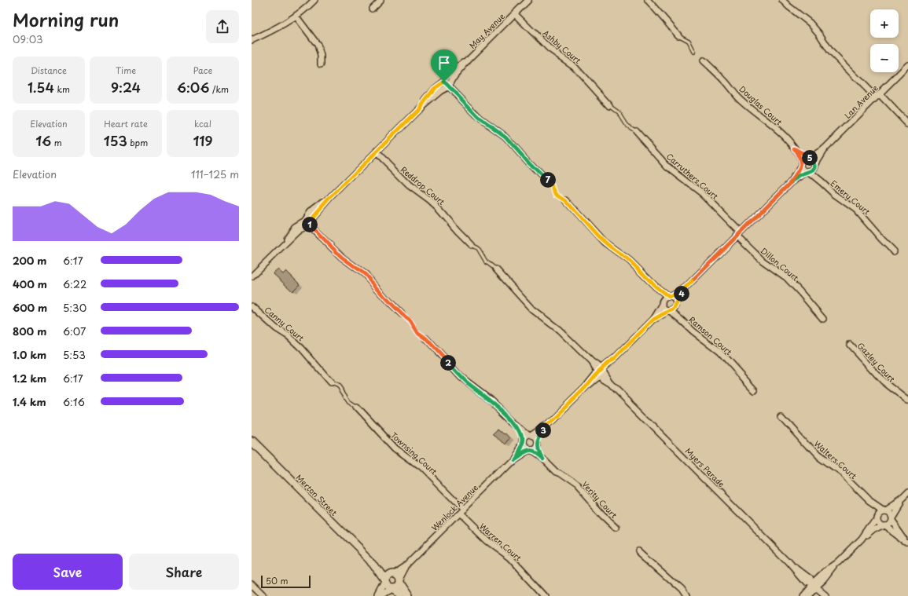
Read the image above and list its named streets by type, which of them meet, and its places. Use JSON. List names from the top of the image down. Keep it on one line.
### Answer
{"streets":{"street":["May Avenue","Ashby Court","Lan Avenue","Douglas Court","Carruthers Court","Reddrop Court","Emery Court","Dillon Court","Canny Court","Ramson Court","Gazley Court","Townsing Court","Walters Court","Myers Parade","Merton Street","Verity Court","Wenlock Avenue","Warren Court"]},"crossings":[["May Avenue","Ashby Court"],["May Avenue","Reddrop Court"],["Lan Avenue","Douglas Court"],["Lan Avenue","Emery Court"],["Douglas Court","Emery Court"],["Carruthers Court","Dillon Court"],["Townsing Court","Wenlock Avenue"],["Townsing Court","Warren Court"],["Merton Street","Wenlock Avenue"],["Verity Court","Wenlock Avenue"],["Wenlock Avenue","Warren Court"]],"scale_bar":"50 m","page":{"heading":["Morning run","09:03"],"map_buttons":["+","−"],"stats":[["Distance","1.54 km"],["Time","9:24"],["Pace","6:06 /km"],["Elevation","16 m"],["Heart rate","153 bpm"],["kcal","119"]],"pins":["5","7","1","4","2","3"],"chart":["Elevation","111–125 m"],"list":[{"name":"200 m","note":"6:17"},{"name":"400 m","note":"6:22"},{"name":"600 m","note":"5:30"},{"name":"800 m","note":"6:07"},{"name":"1.0 km","note":"5:53"},{"name":"1.2 km","note":"6:17"},{"name":"1.4 km","note":"6:16"}],"buttons":["Save","Share"],"scale":"50 m"}}
